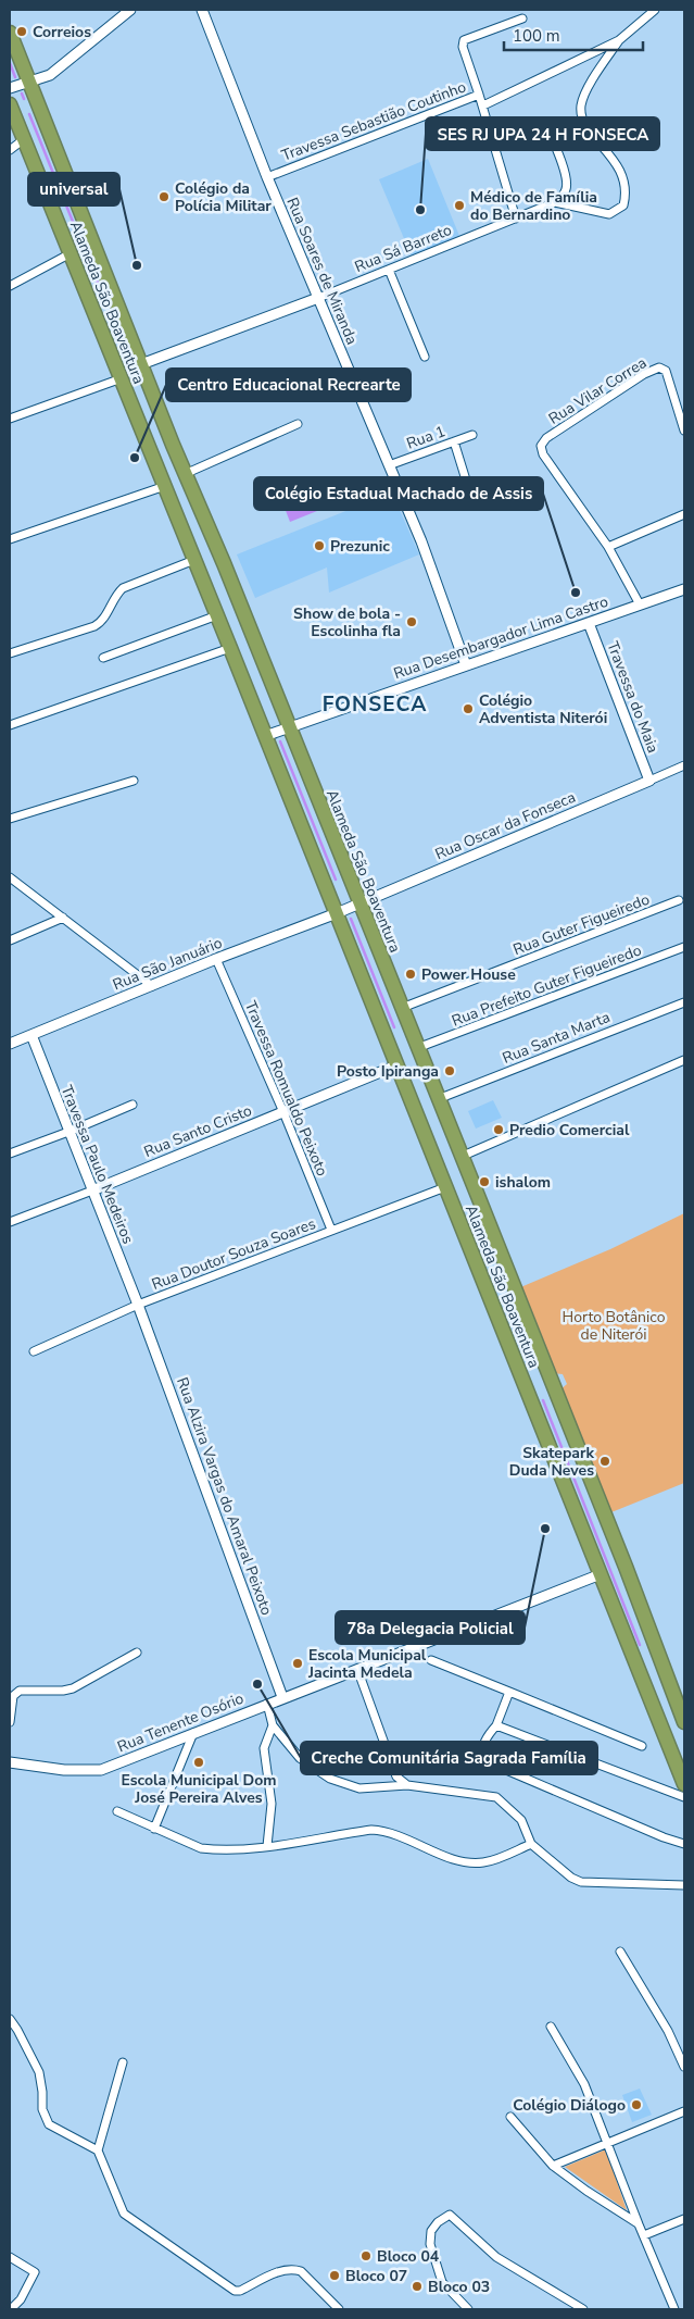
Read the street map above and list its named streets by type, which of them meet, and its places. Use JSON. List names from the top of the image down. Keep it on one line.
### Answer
{"streets":{"highway":["Alameda São Boaventura"],"street":["Travessa Sebastião Coutinho","Rua Sá Barreto","Rua Soares de Miranda","Rua Vilar Correa","Rua 1","Rua Desembargador Lima Castro","Travessa do Maia","Rua Oscar da Fonseca","Rua Guter Figueiredo","Rua São Januário","Rua Prefeito Guter Figueiredo","Rua Santa Marta","Travessa Romualdo Peixoto","Rua Santo Cristo","Travessa Paulo Medeiros","Rua Doutor Souza Soares","Rua Alzira Vargas do Amaral Peixoto","Rua Tenente Osório"]},"crossings":[["Travessa Sebastião Coutinho","Rua Sá Barreto"],["Travessa Sebastião Coutinho","Rua Soares de Miranda"],["Rua Sá Barreto","Rua Soares de Miranda"],["Rua Sá Barreto","Alameda São Boaventura"],["Rua Soares de Miranda","Rua 1"],["Rua Soares de Miranda","Rua Desembargador Lima Castro"],["Alameda São Boaventura","Rua Desembargador Lima Castro"],["Alameda São Boaventura","Rua Oscar da Fonseca"],["Alameda São Boaventura","Rua Guter Figueiredo"],["Alameda São Boaventura","Rua São Januário"],["Alameda São Boaventura","Rua Prefeito Guter Figueiredo"],["Alameda São Boaventura","Rua Santa Marta"],["Alameda São Boaventura","Rua Santo Cristo"],["Alameda São Boaventura","Rua Doutor Souza Soares"],["Alameda São Boaventura","Rua Tenente Osório"],["Rua Vilar Correa","Rua Desembargador Lima Castro"],["Rua Desembargador Lima Castro","Travessa do Maia"],["Travessa do Maia","Rua Oscar da Fonseca"],["Rua Oscar da Fonseca","Rua São Januário"],["Rua São Januário","Travessa Romualdo Peixoto"],["Rua São Januário","Travessa Paulo Medeiros"],["Travessa Romualdo Peixoto","Rua Santo Cristo"],["Travessa Romualdo Peixoto","Rua Doutor Souza Soares"],["Rua Santo Cristo","Travessa Paulo Medeiros"],["Travessa Paulo Medeiros","Rua Doutor Souza Soares"],["Travessa Paulo Medeiros","Rua Alzira Vargas do Amaral Peixoto"],["Rua Doutor Souza Soares","Rua Alzira Vargas do Amaral Peixoto"],["Rua Alzira Vargas do Amaral Peixoto","Rua Tenente Osório"]],"districts":["FONSECA"],"parks":["Horto Botânico de Niterói"],"places":["Correios","Colégio da Polícia Militar","Médico de Família do Bernardino","SES RJ UPA 24 H FONSECA","universal","Centro Educacional Recrearte","Prezunic","Colégio Estadual Machado de Assis","Show de bola - Escolinha fla","Colégio Adventista Niterói","Power House","Posto Ipiranga","Predio Comercial","ishalom","Skatepark Duda Neves","78a Delegacia Policial","Escola Municipal Jacinta Medela","Creche Comunitária Sagrada Família","Escola Municipal Dom José Pereira Alves","Colégio Diálogo","Bloco 04","Bloco 07","Bloco 03"],"scale_bar":"100 m"}
